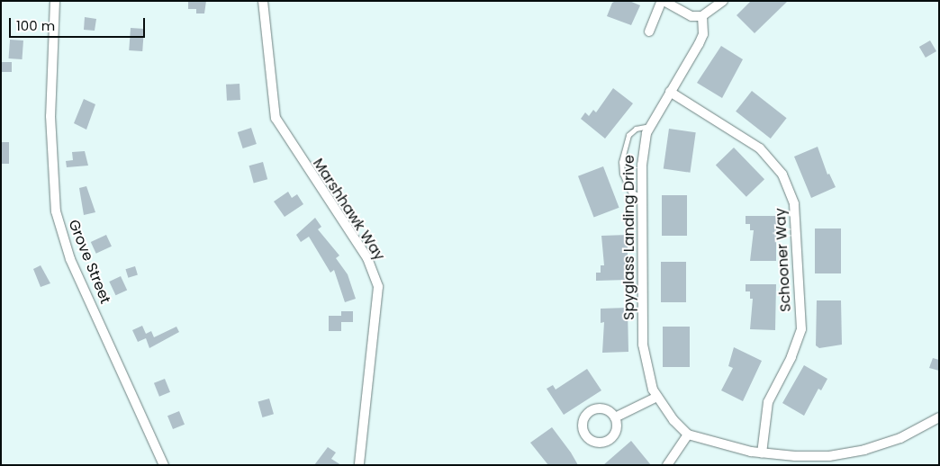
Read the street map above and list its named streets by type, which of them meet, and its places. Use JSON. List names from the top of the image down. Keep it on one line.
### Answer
{"streets":{"street":["Marshhawk Way","Spyglass Landing Drive","Schooner Way","Grove Street"]},"crossings":[["Spyglass Landing Drive","Schooner Way"]],"scale_bar":"100 m"}
